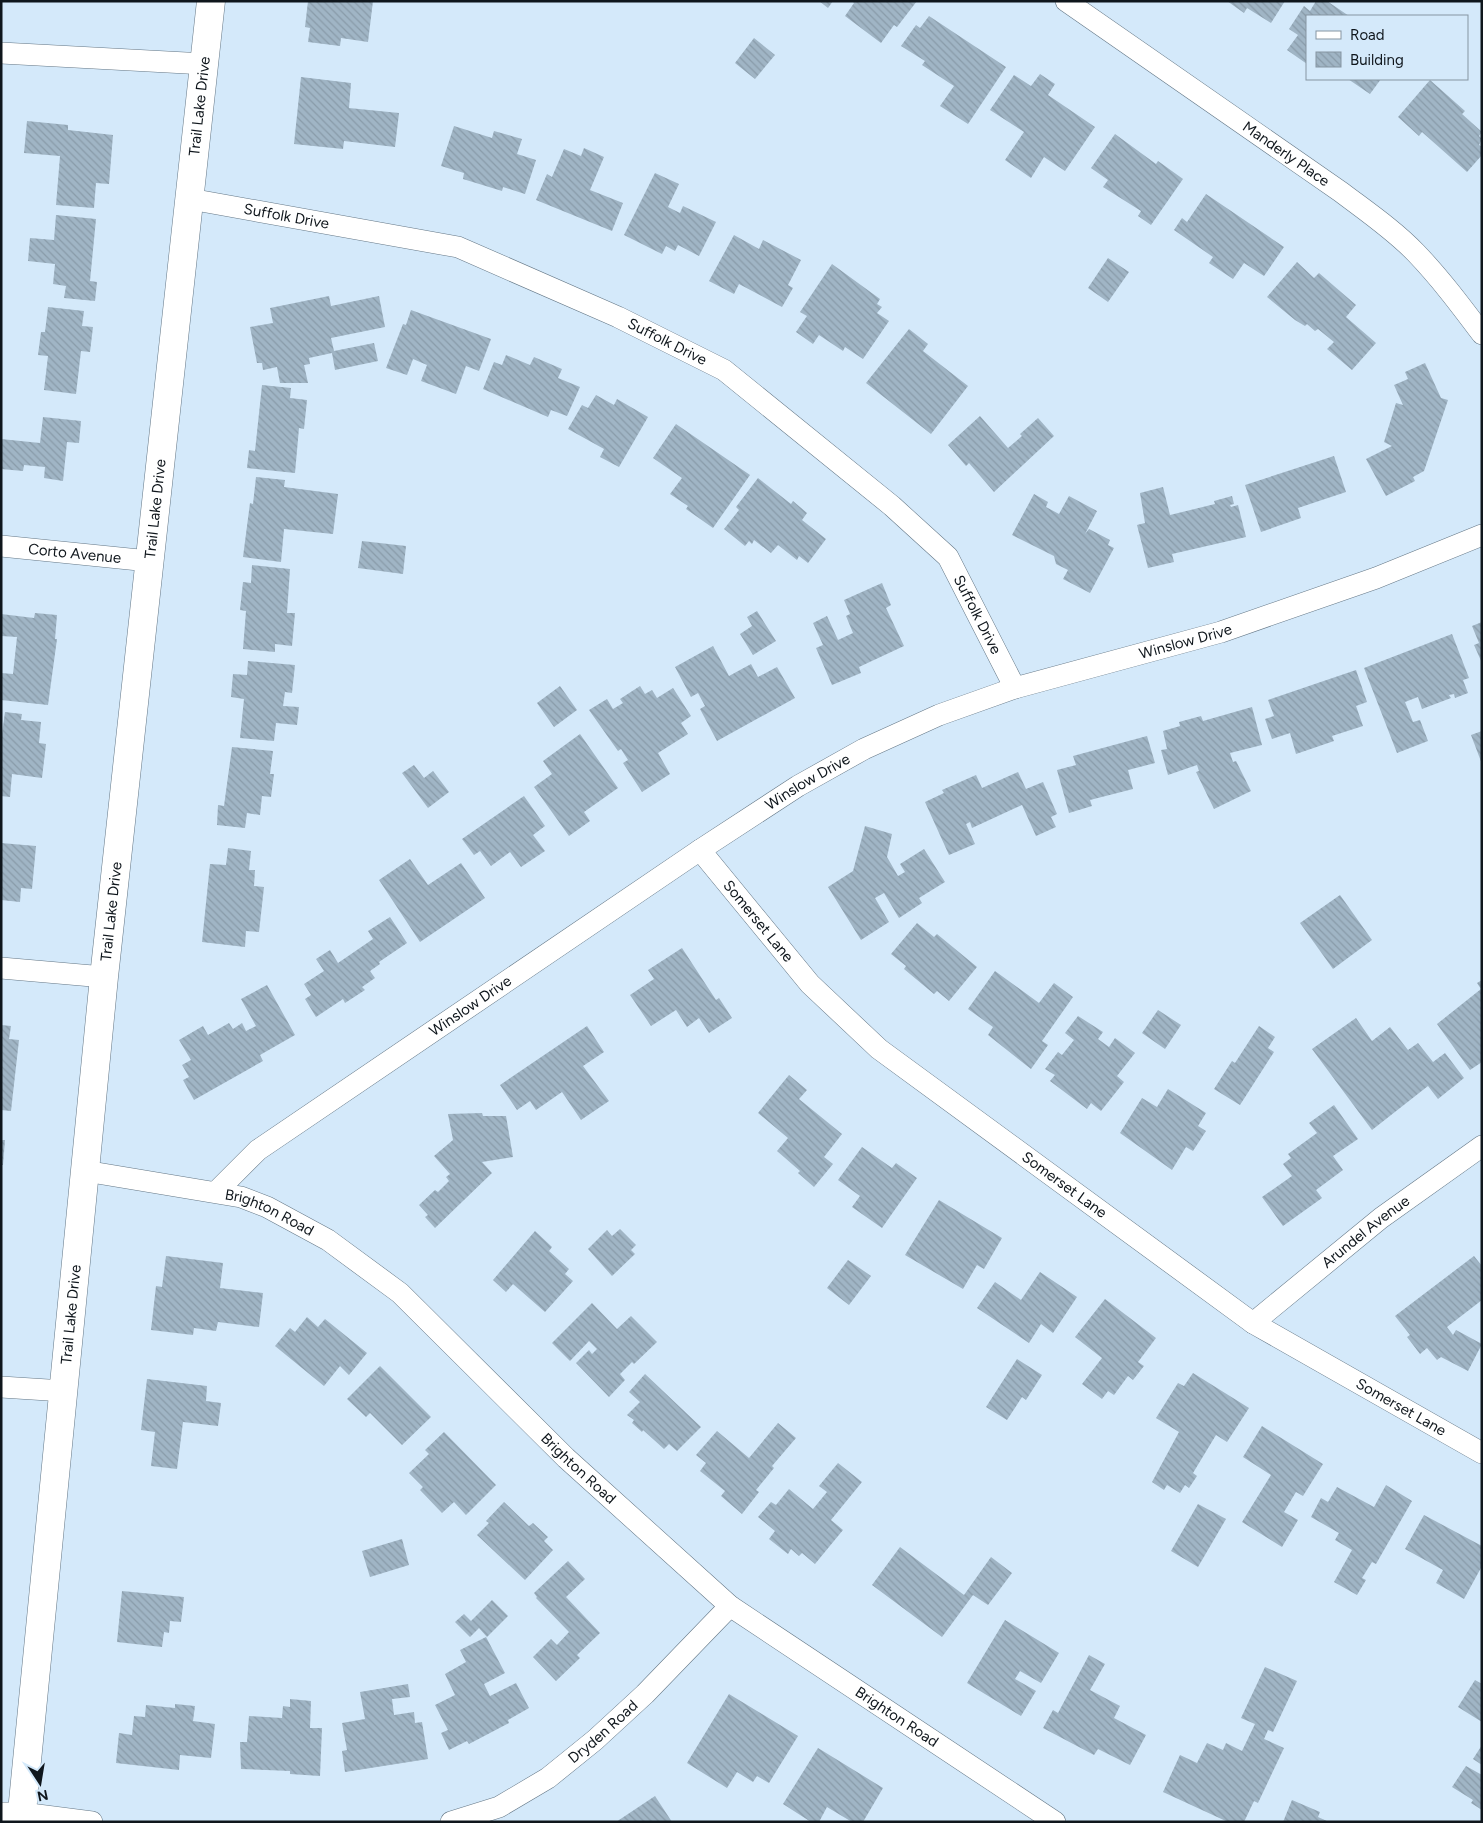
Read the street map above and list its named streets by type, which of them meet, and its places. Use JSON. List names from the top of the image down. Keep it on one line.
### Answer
{"streets":{"street":["Trail Lake Drive","Manderly Place","Suffolk Drive","Corto Avenue","Winslow Drive","Somerset Lane","Brighton Road","Arundel Avenue","Dryden Road"]},"crossings":[["Trail Lake Drive","Suffolk Drive"],["Trail Lake Drive","Corto Avenue"],["Trail Lake Drive","Brighton Road"],["Suffolk Drive","Winslow Drive"],["Winslow Drive","Somerset Lane"],["Winslow Drive","Brighton Road"],["Somerset Lane","Arundel Avenue"],["Brighton Road","Dryden Road"]],"legend":["Road","Building"],"north":"bottom"}
